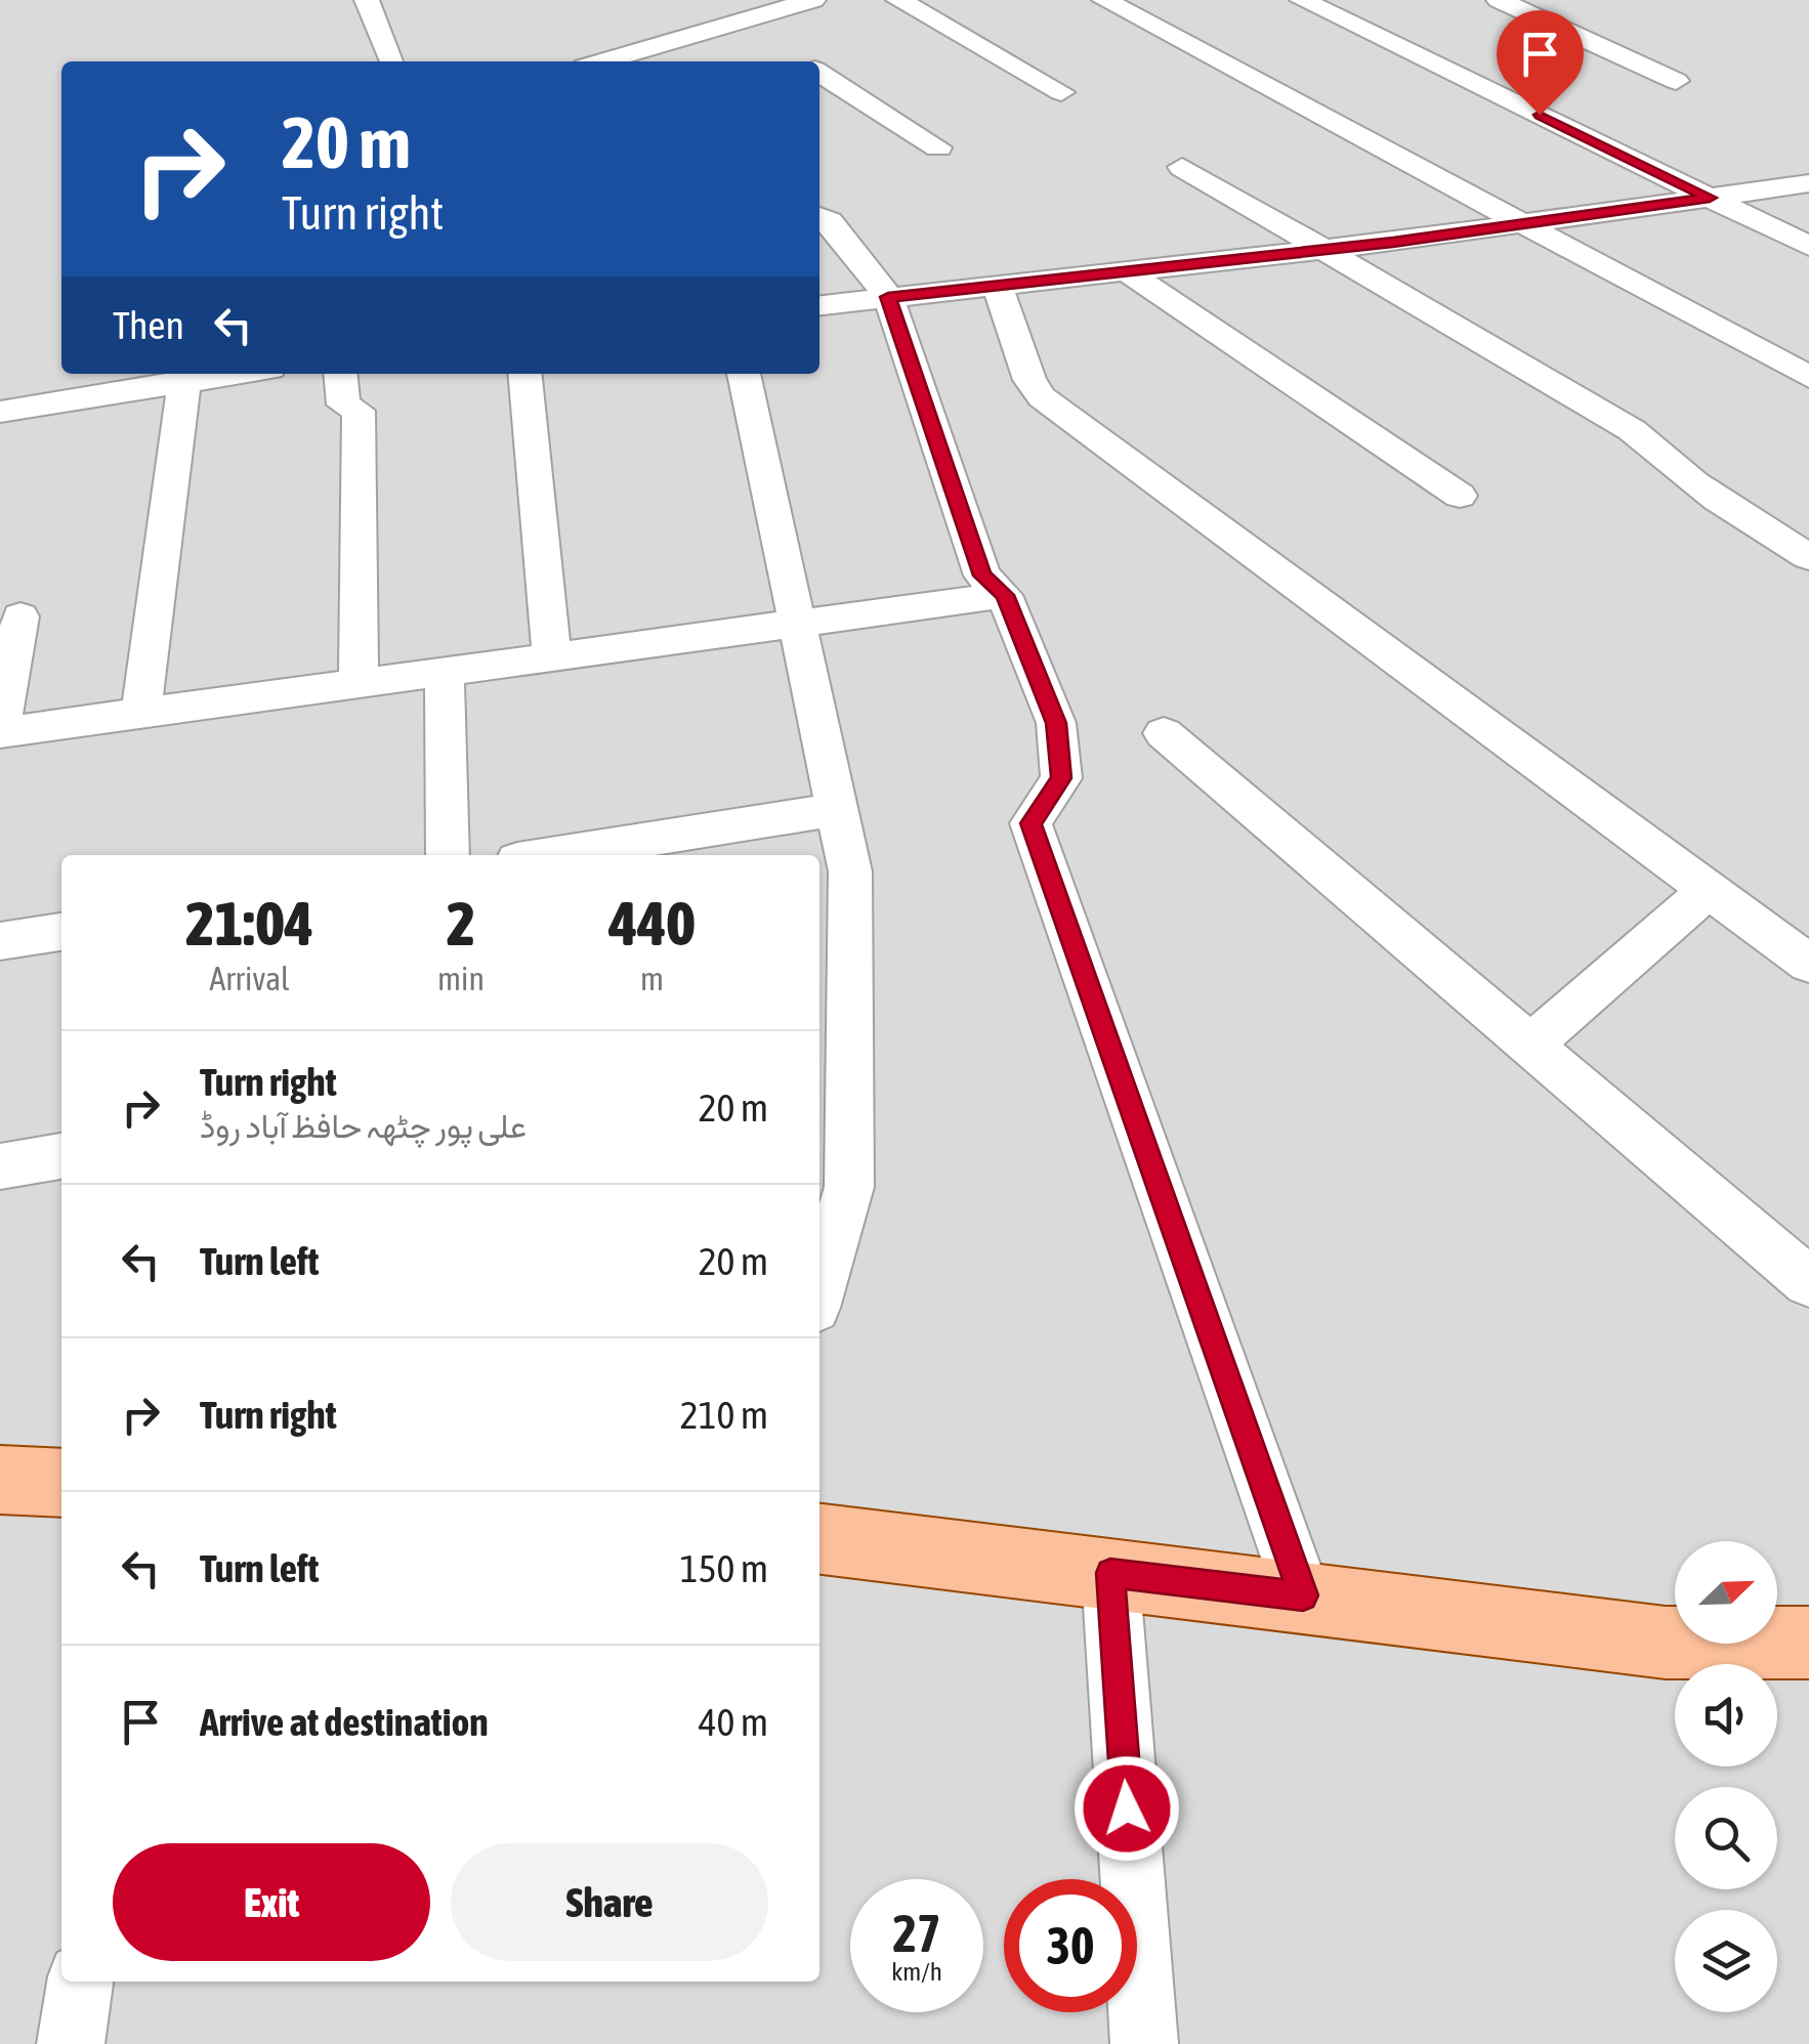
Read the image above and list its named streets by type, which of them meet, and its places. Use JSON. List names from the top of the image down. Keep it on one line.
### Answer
{"north":"top right","page":{"turn":["20 m","Turn right"],"then":"Then","eta":["21:04","Arrival","2","min","440","m"],"list":[{"name":"Turn right","note":"علی پور چٹھہ حافظ آباد روڈ","value":"20 m"},{"name":"Turn left","value":"20 m"},{"name":"Turn right","value":"210 m"},{"name":"Turn left","value":"150 m"},{"name":"Arrive at destination","value":"40 m"}],"buttons":["Exit","Share"],"speed":"27 km/h","limit":"30"}}
